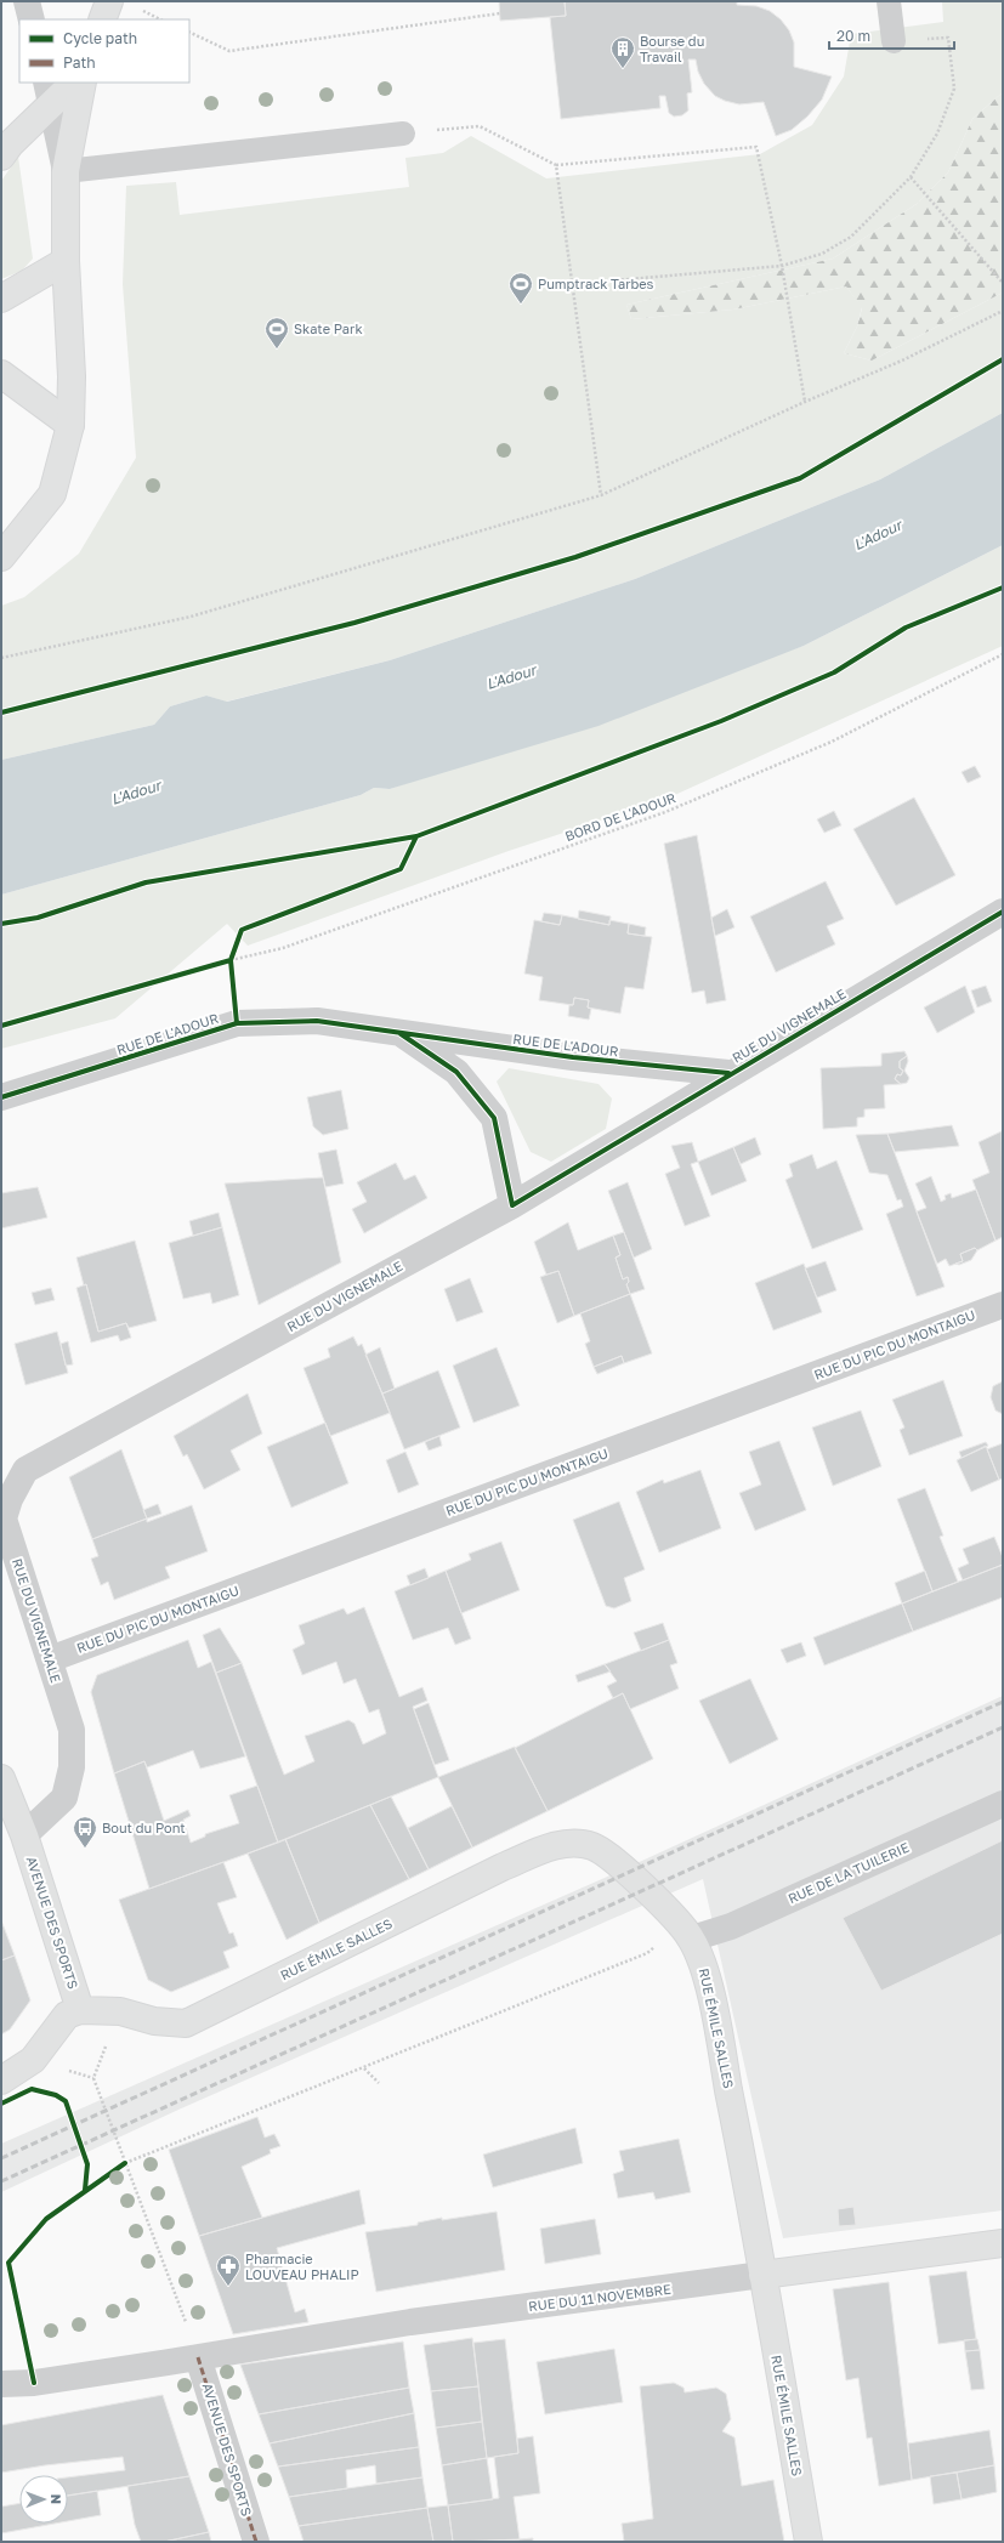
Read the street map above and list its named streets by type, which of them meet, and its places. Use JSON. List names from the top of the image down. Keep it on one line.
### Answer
{"streets":{"street":["RUE DU VIGNEMALE","RUE DE L'ADOUR","RUE DU PIC DU MONTAIGU","RUE DE LA TUILERIE","AVENUE DES SPORTS","RUE ÉMILE SALLES","RUE DU 11 NOVEMBRE"],"path":["BORD DE L'ADOUR"]},"crossings":[["RUE DU VIGNEMALE","RUE DE L'ADOUR"],["RUE DU VIGNEMALE","RUE DU PIC DU MONTAIGU"],["RUE DU VIGNEMALE","AVENUE DES SPORTS"],["RUE DE LA TUILERIE","RUE ÉMILE SALLES"],["AVENUE DES SPORTS","RUE ÉMILE SALLES"],["AVENUE DES SPORTS","RUE DU 11 NOVEMBRE"],["RUE ÉMILE SALLES","RUE DU 11 NOVEMBRE"]],"water":["L'Adour"],"places":{"building":["Bourse du Travail"],"sports":["Pumptrack Tarbes","Skate Park"],"bus stop":["Bout du Pont"],"pharmacy":["Pharmacie LOUVEAU PHALIP"]},"legend":["Cycle path","Path"],"scale_bar":"20 m","north":"right"}
